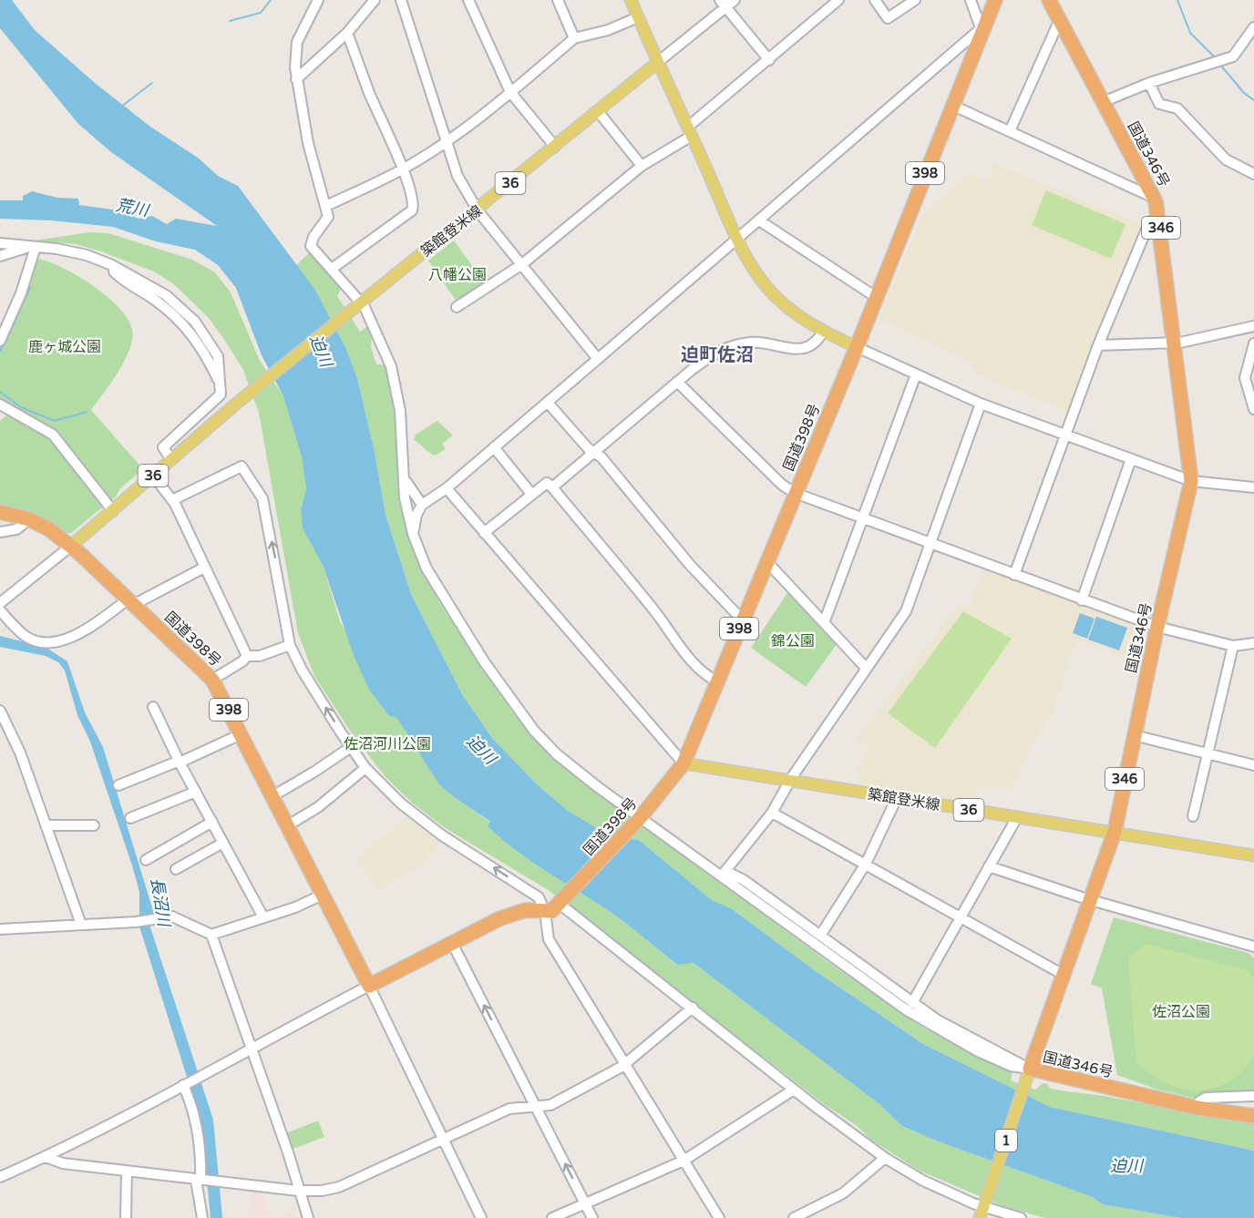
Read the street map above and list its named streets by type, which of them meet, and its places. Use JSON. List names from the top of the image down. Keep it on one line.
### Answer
{"streets":{"highway":["国道346号","398","346","国道398号"],"main road":["36","築館登米線","1"]},"crossings":[["国道346号","築館登米線"],["国道346号","1"],["築館登米線","国道398号"]],"districts":["迫町佐沼"],"water":["荒川","迫川","長沼川"],"parks":["八幡公園","鹿ヶ城公園","錦公園","佐沼河川公園","佐沼公園"]}
